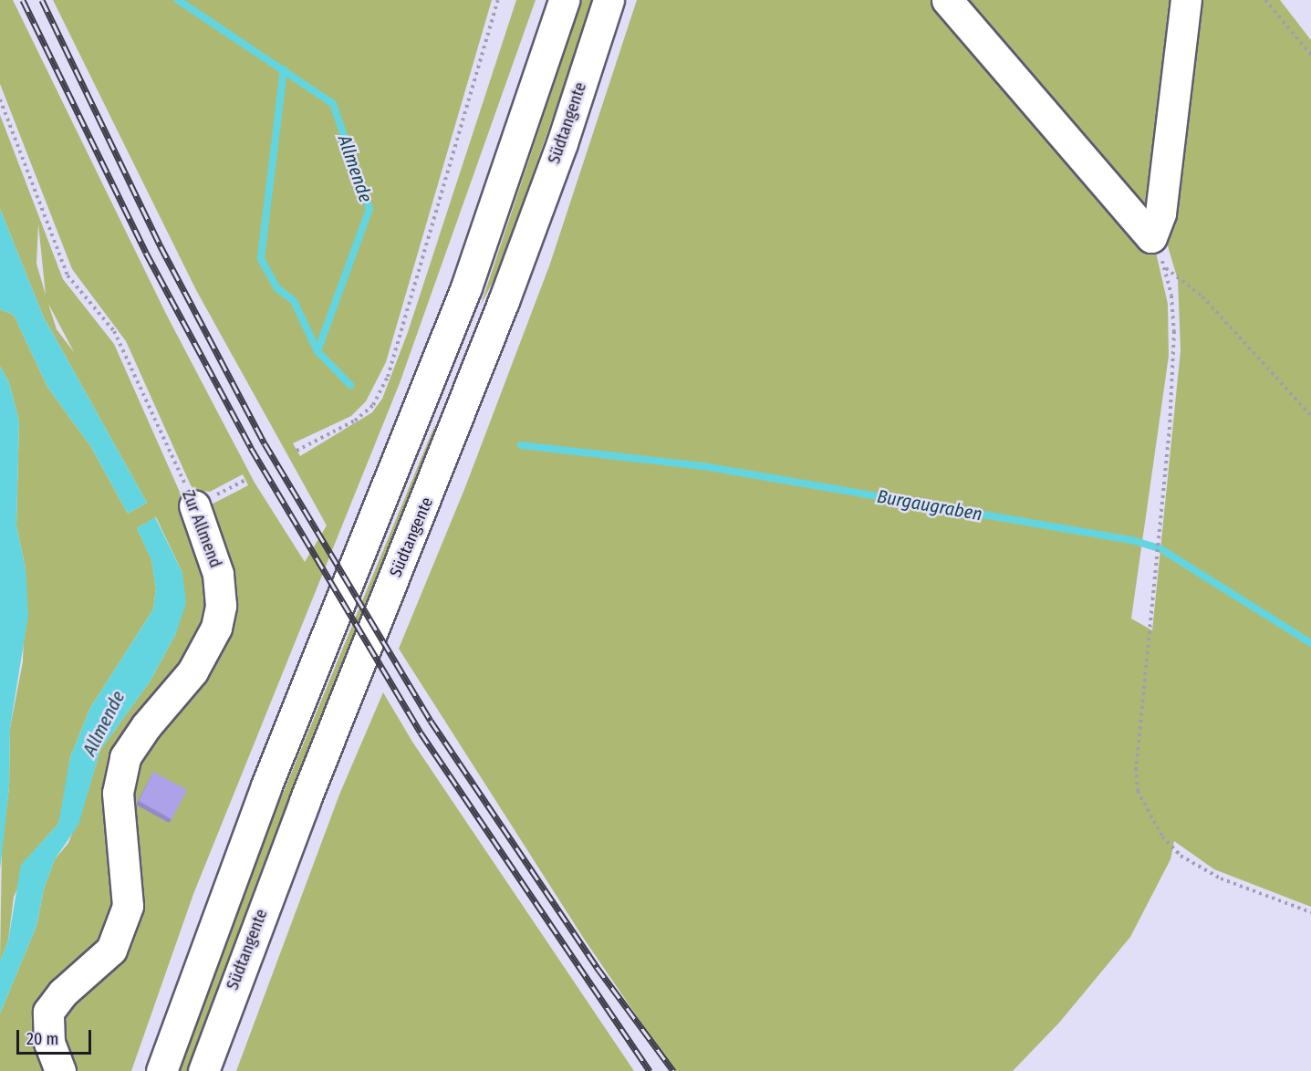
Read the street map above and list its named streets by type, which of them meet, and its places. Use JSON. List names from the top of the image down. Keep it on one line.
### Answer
{"streets":{"main road":["Südtangente","Zur Allmend"]},"water":["Allmende","Burgaugraben"],"scale_bar":"20 m"}
